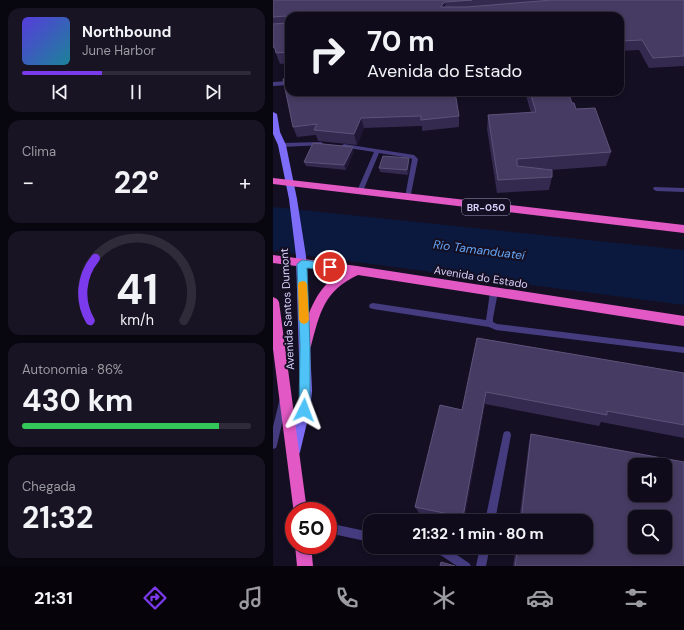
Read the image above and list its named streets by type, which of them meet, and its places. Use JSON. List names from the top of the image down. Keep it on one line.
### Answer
{"streets":{"highway":["BR-050","Avenida do Estado","Avenida Santos Dumont"]},"crossings":[["BR-050","Avenida Santos Dumont"],["Avenida do Estado","Avenida Santos Dumont"]],"water":["Rio Tamanduateí"],"page":{"turn":["70 m","Avenida do Estado"],"song":["Northbound","June Harbor"],"tile":["Clima",["Autonomia · 86%","430 km"],["Chegada","21:32"]],"heat":["−","22°","+"],"limit":"50","trip":"21:32 · 1 min · 80 m","tabs":"21:31","gauge":["41","km/h"]}}
